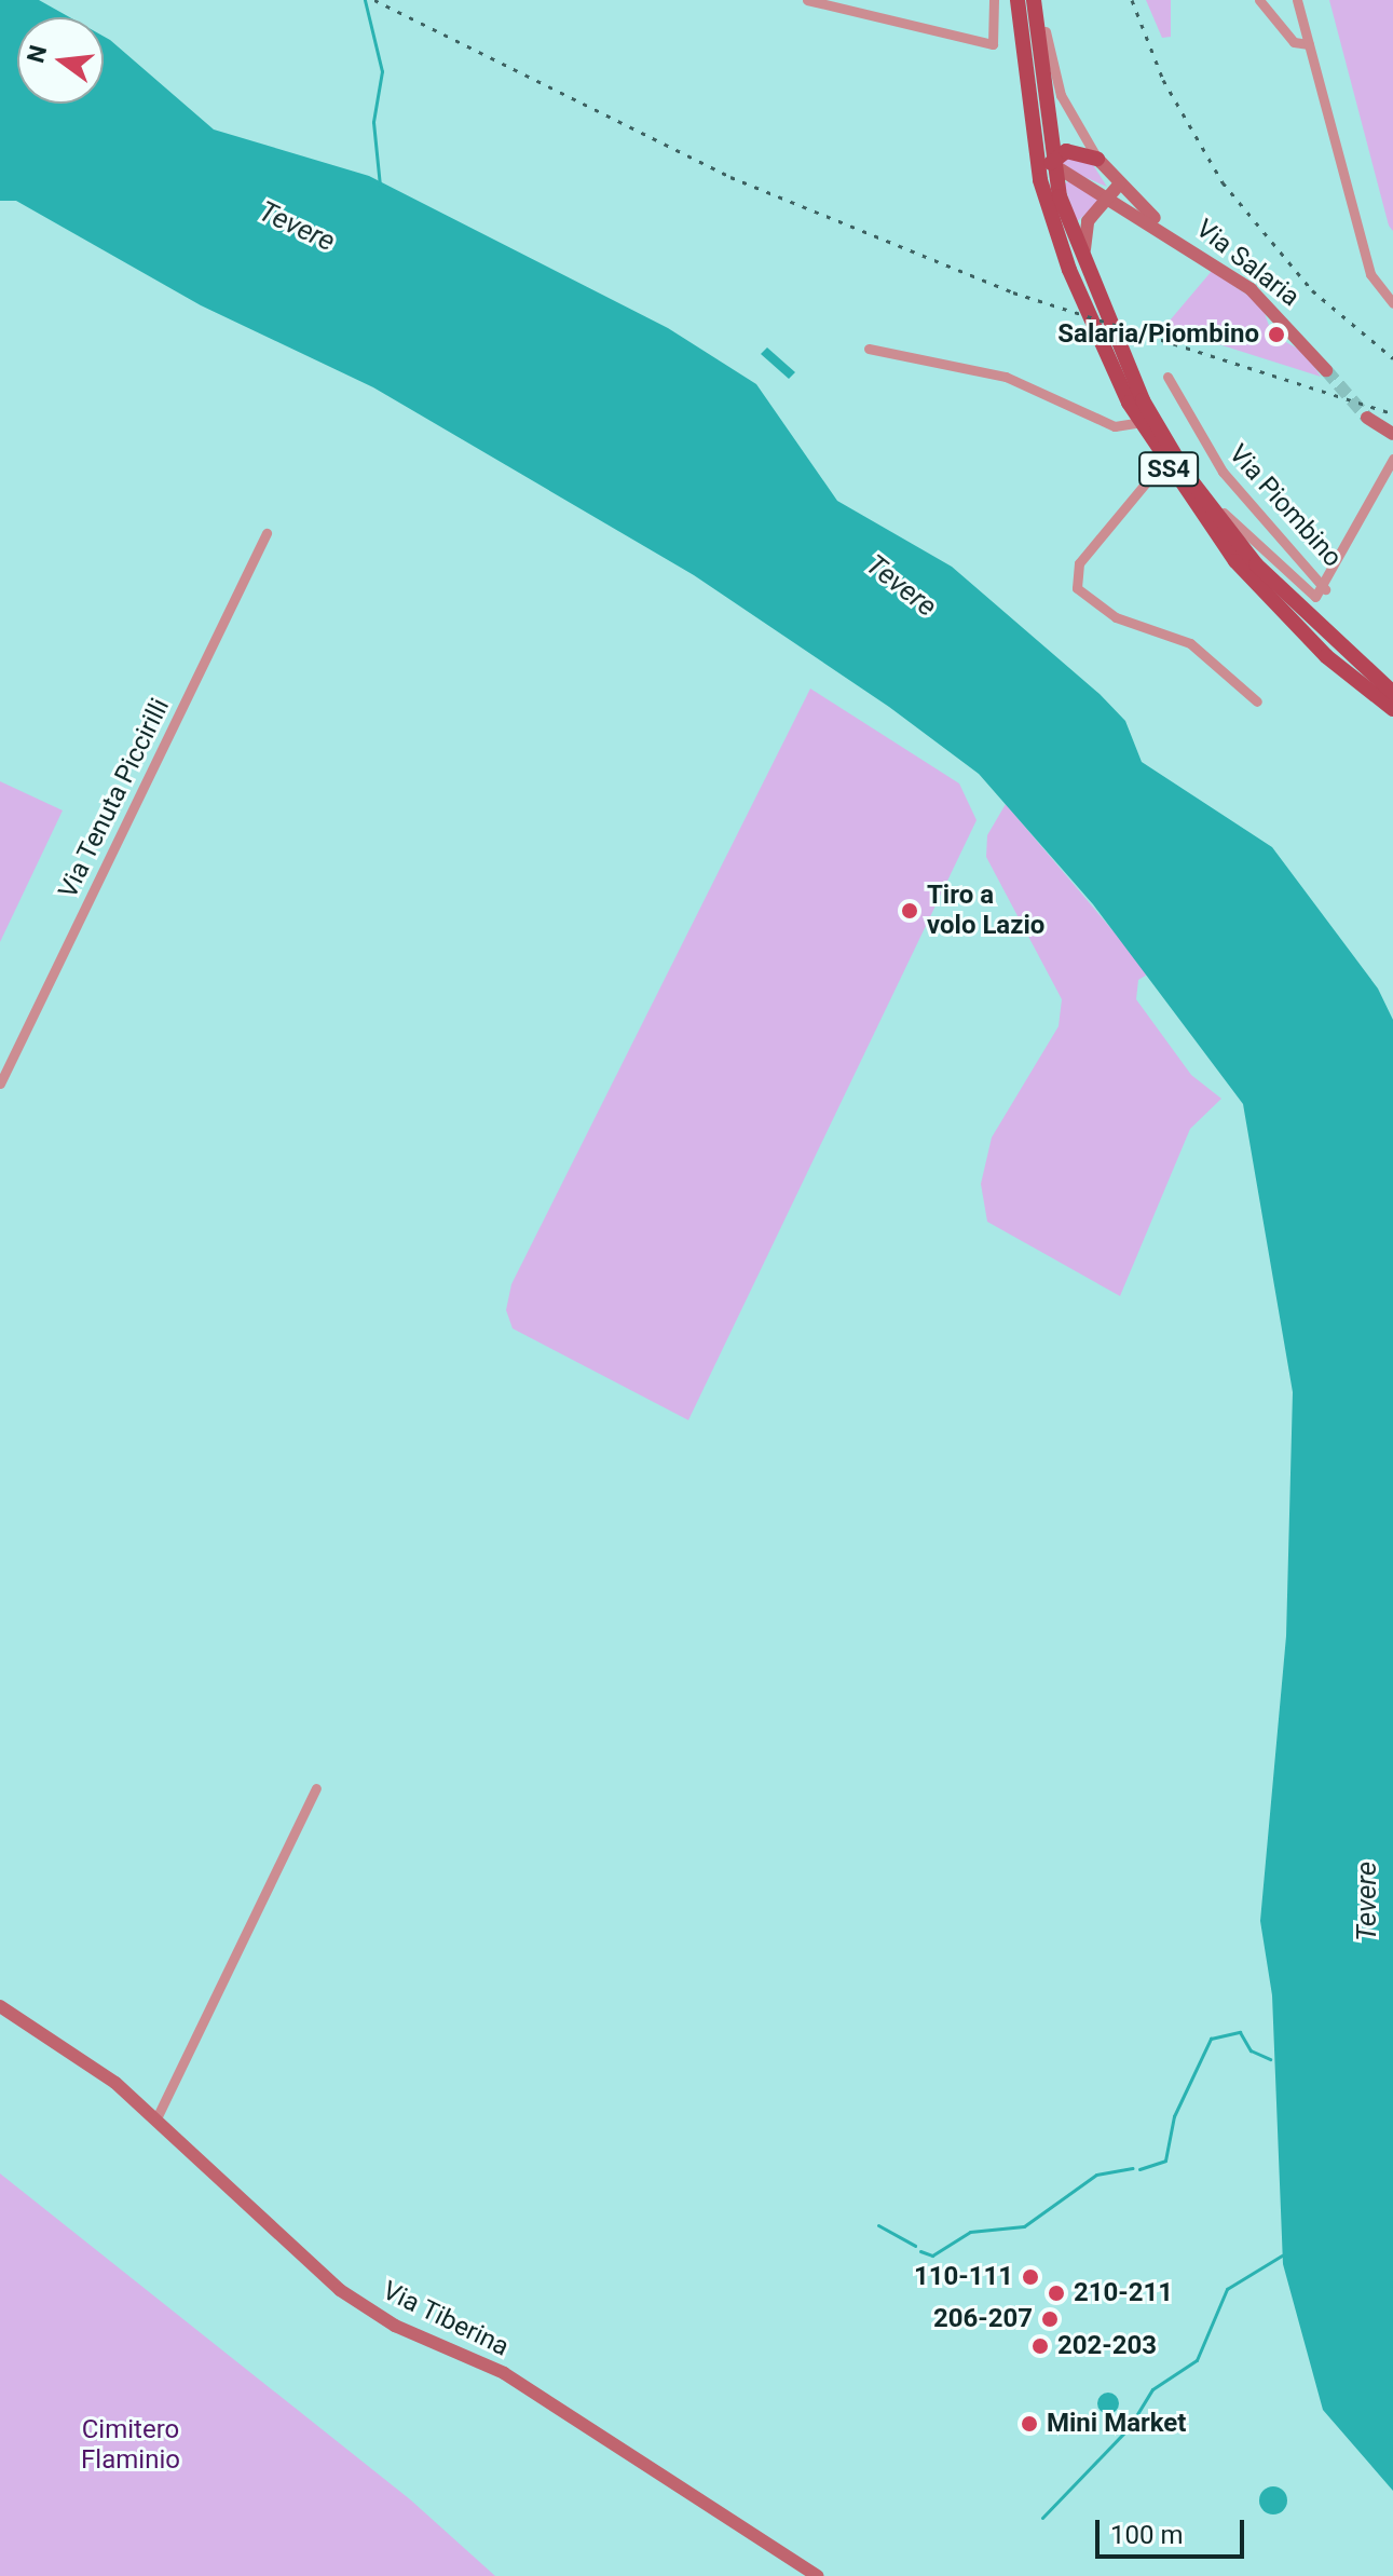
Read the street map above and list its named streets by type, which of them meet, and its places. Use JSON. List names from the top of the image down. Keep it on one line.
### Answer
{"streets":{"main road":["Via Salaria","SS4","Via Tiberina"],"street":["Via Piombino","Via Tenuta Piccirilli"]},"water":["Tevere"],"parks":["Cimitero Flaminio"],"places":["Salaria/Piombino","Tiro a volo Lazio","110-111","210-211","206-207","202-203","Mini Market"],"scale_bar":"100 m","north":"left"}
